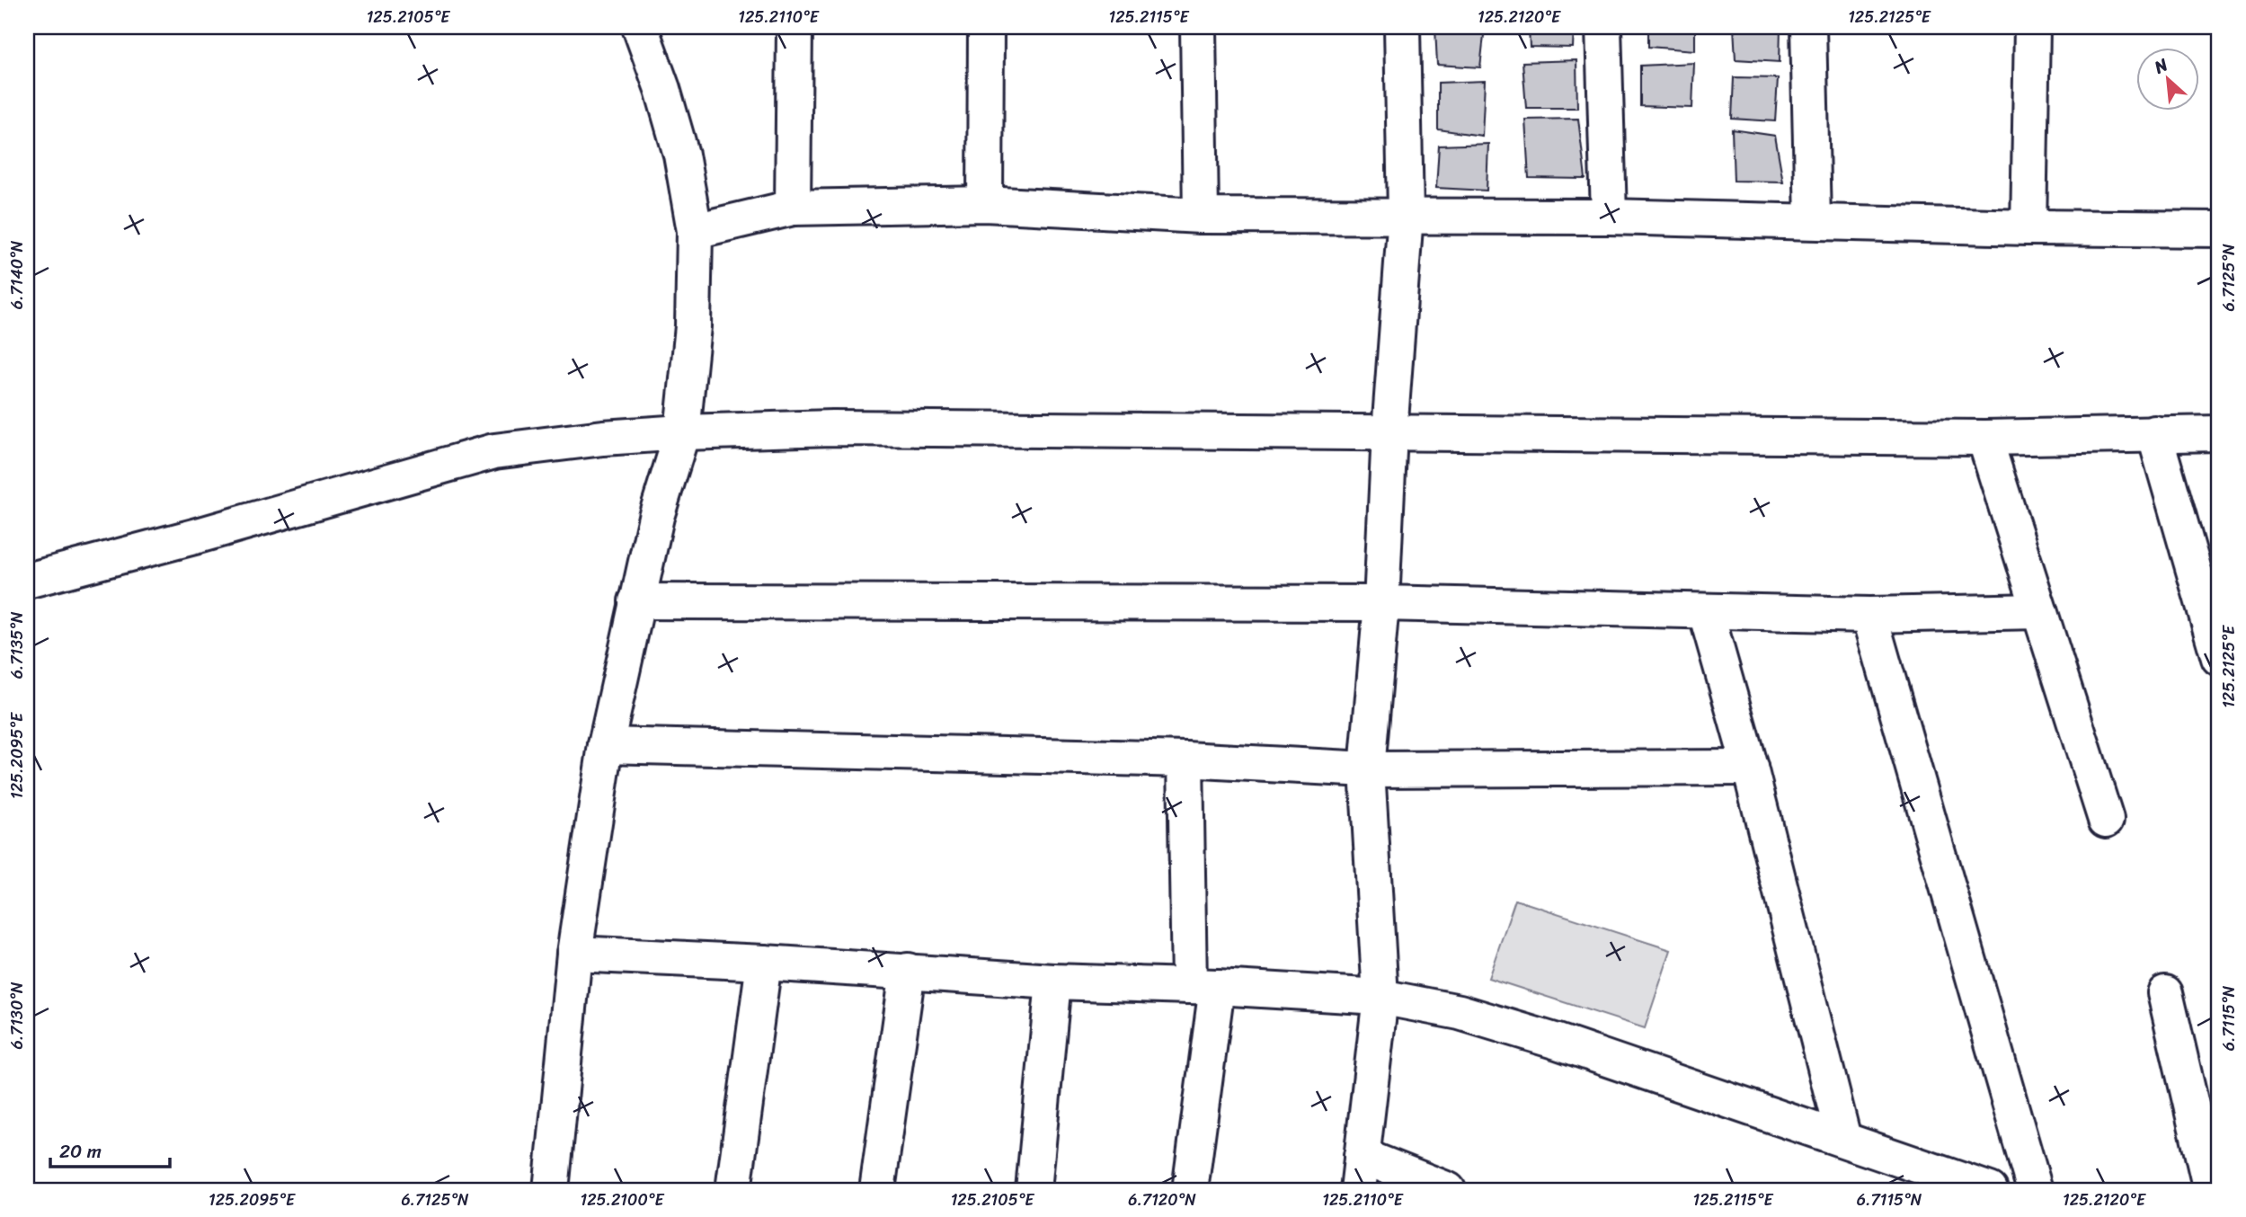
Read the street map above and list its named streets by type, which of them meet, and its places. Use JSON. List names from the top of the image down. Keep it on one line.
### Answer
{"scale_bar":"20 m","north":"top left","coordinates":["125.2105°E","125.2110°E","125.2115°E","125.2120°E","125.2125°E","6.7140°N","6.7125°N","6.7135°N","125.2095°E","6.7130°N","6.7115°N","125.2100°E","6.7120°N"]}
